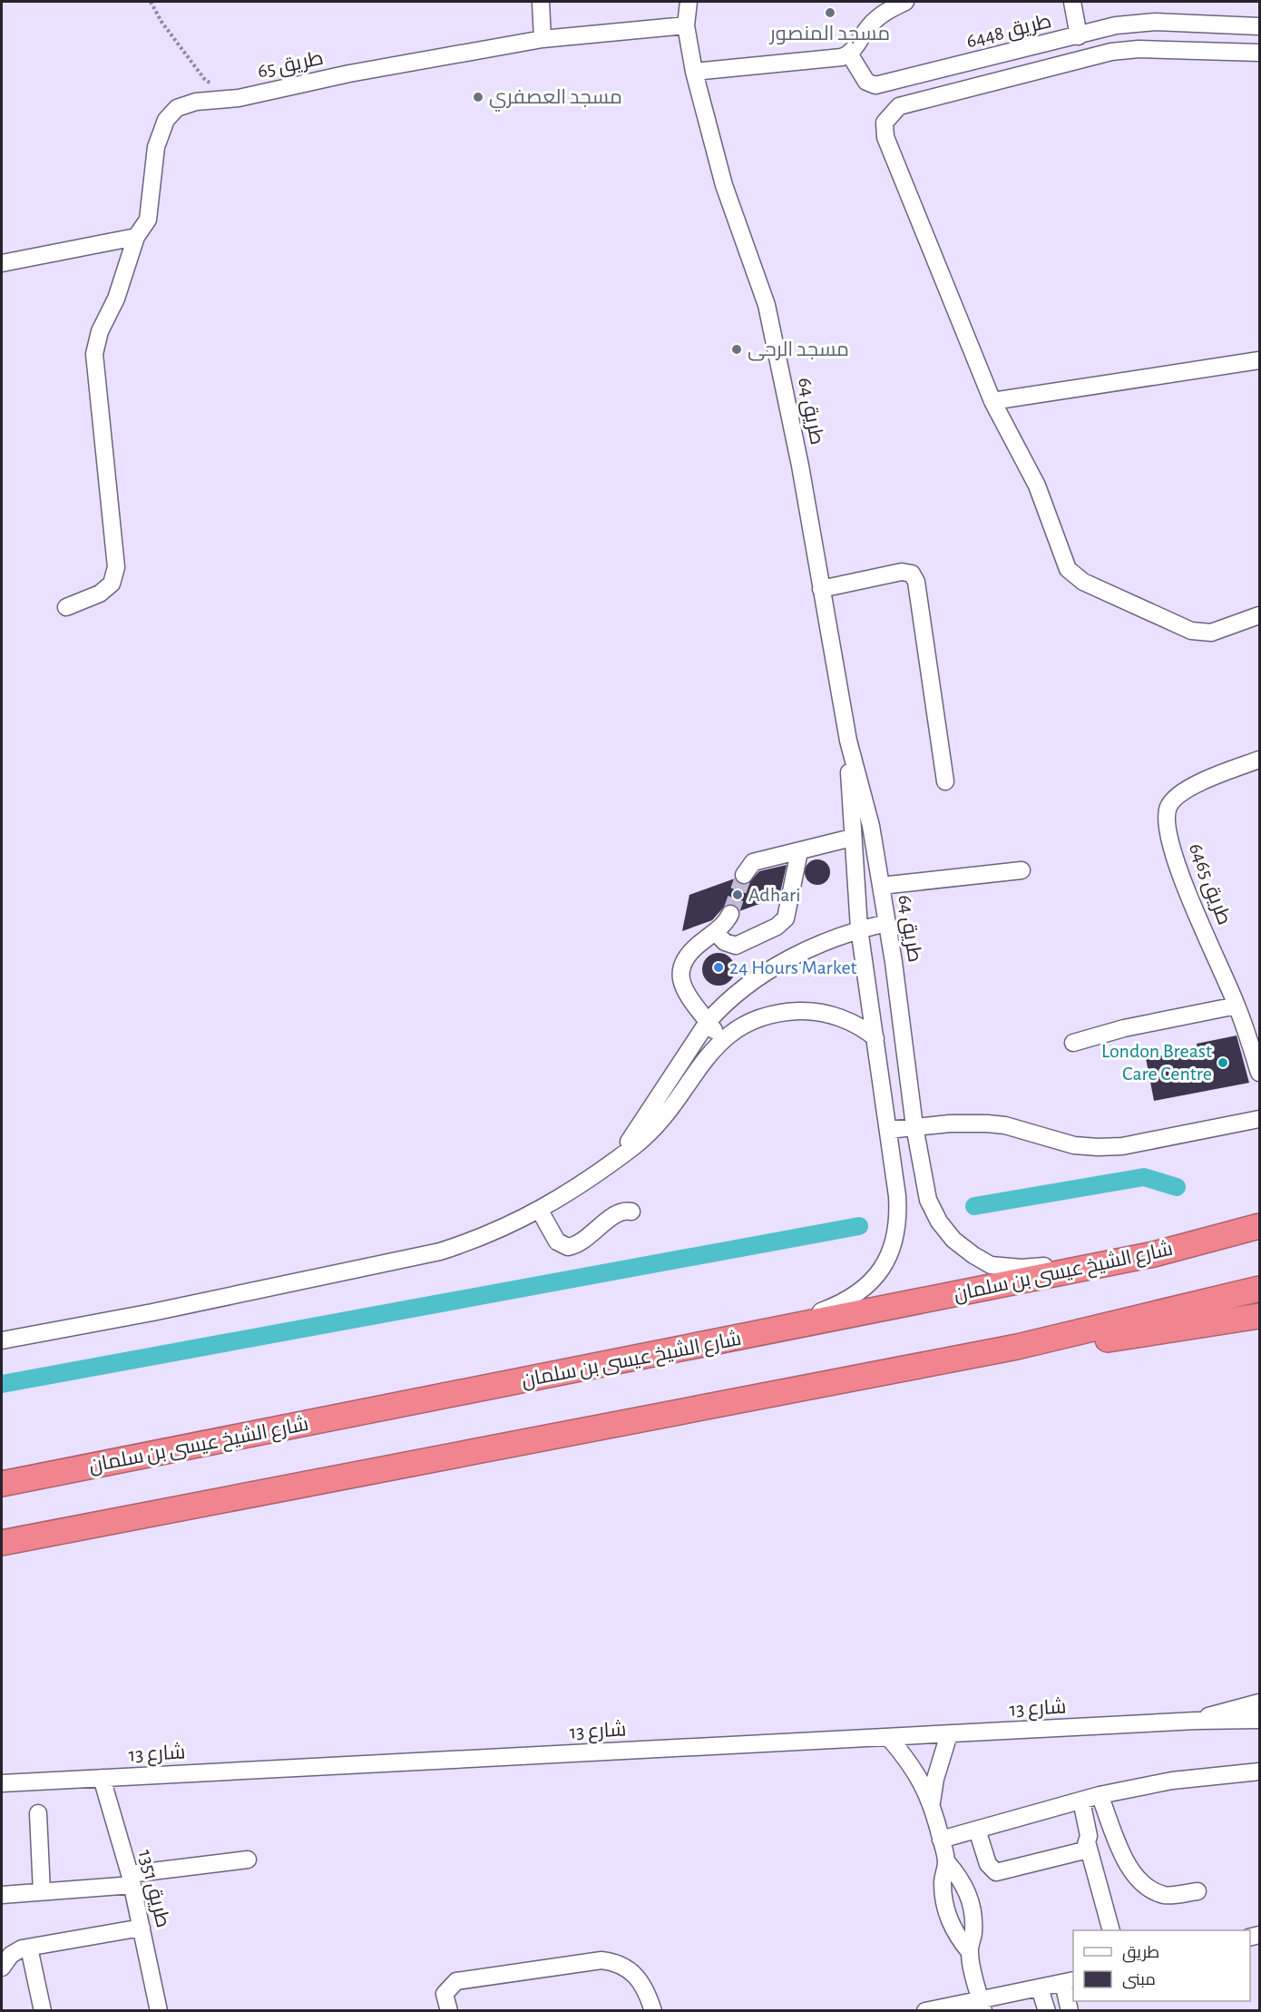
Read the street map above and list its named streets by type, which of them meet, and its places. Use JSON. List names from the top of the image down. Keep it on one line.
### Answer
{"streets":{"highway":["شارع الشيخ عيسى بن سلمان"],"street":["طريق 6448","طريق 65","طريق 64","طريق 6465","شارع 13","طريق 1351"]},"crossings":[["طريق 65","طريق 64"],["طريق 64","شارع الشيخ عيسى بن سلمان"],["شارع 13","طريق 1351"]],"places":["مسجد المنصور","مسجد العصفري","مسجد الرحى","Adhari","24 Hours Market","London Breast Care Centre"],"legend":["طريق","مبنى"]}
